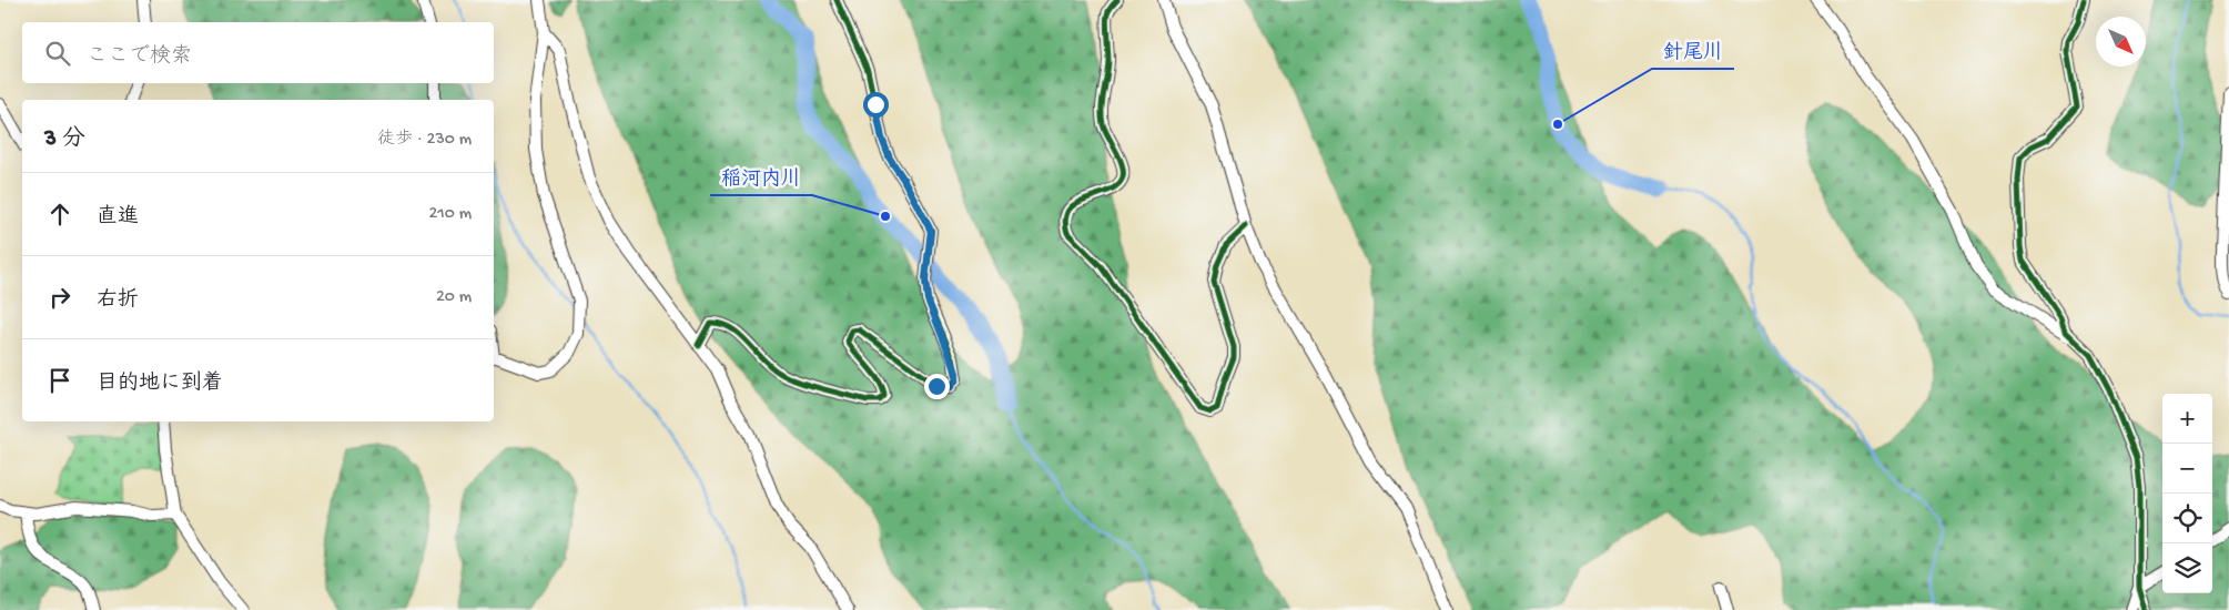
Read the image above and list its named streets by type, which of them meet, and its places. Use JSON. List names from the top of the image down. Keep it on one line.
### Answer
{"places":["針尾川","稲河内川"],"north":"bottom right","page":{"search":"ここで検索","heading":["3 分","徒歩 · 230 m"],"list":[["直進","210 m"],["右折","20 m"],"目的地に到着"],"map_buttons":["+","−"]}}
